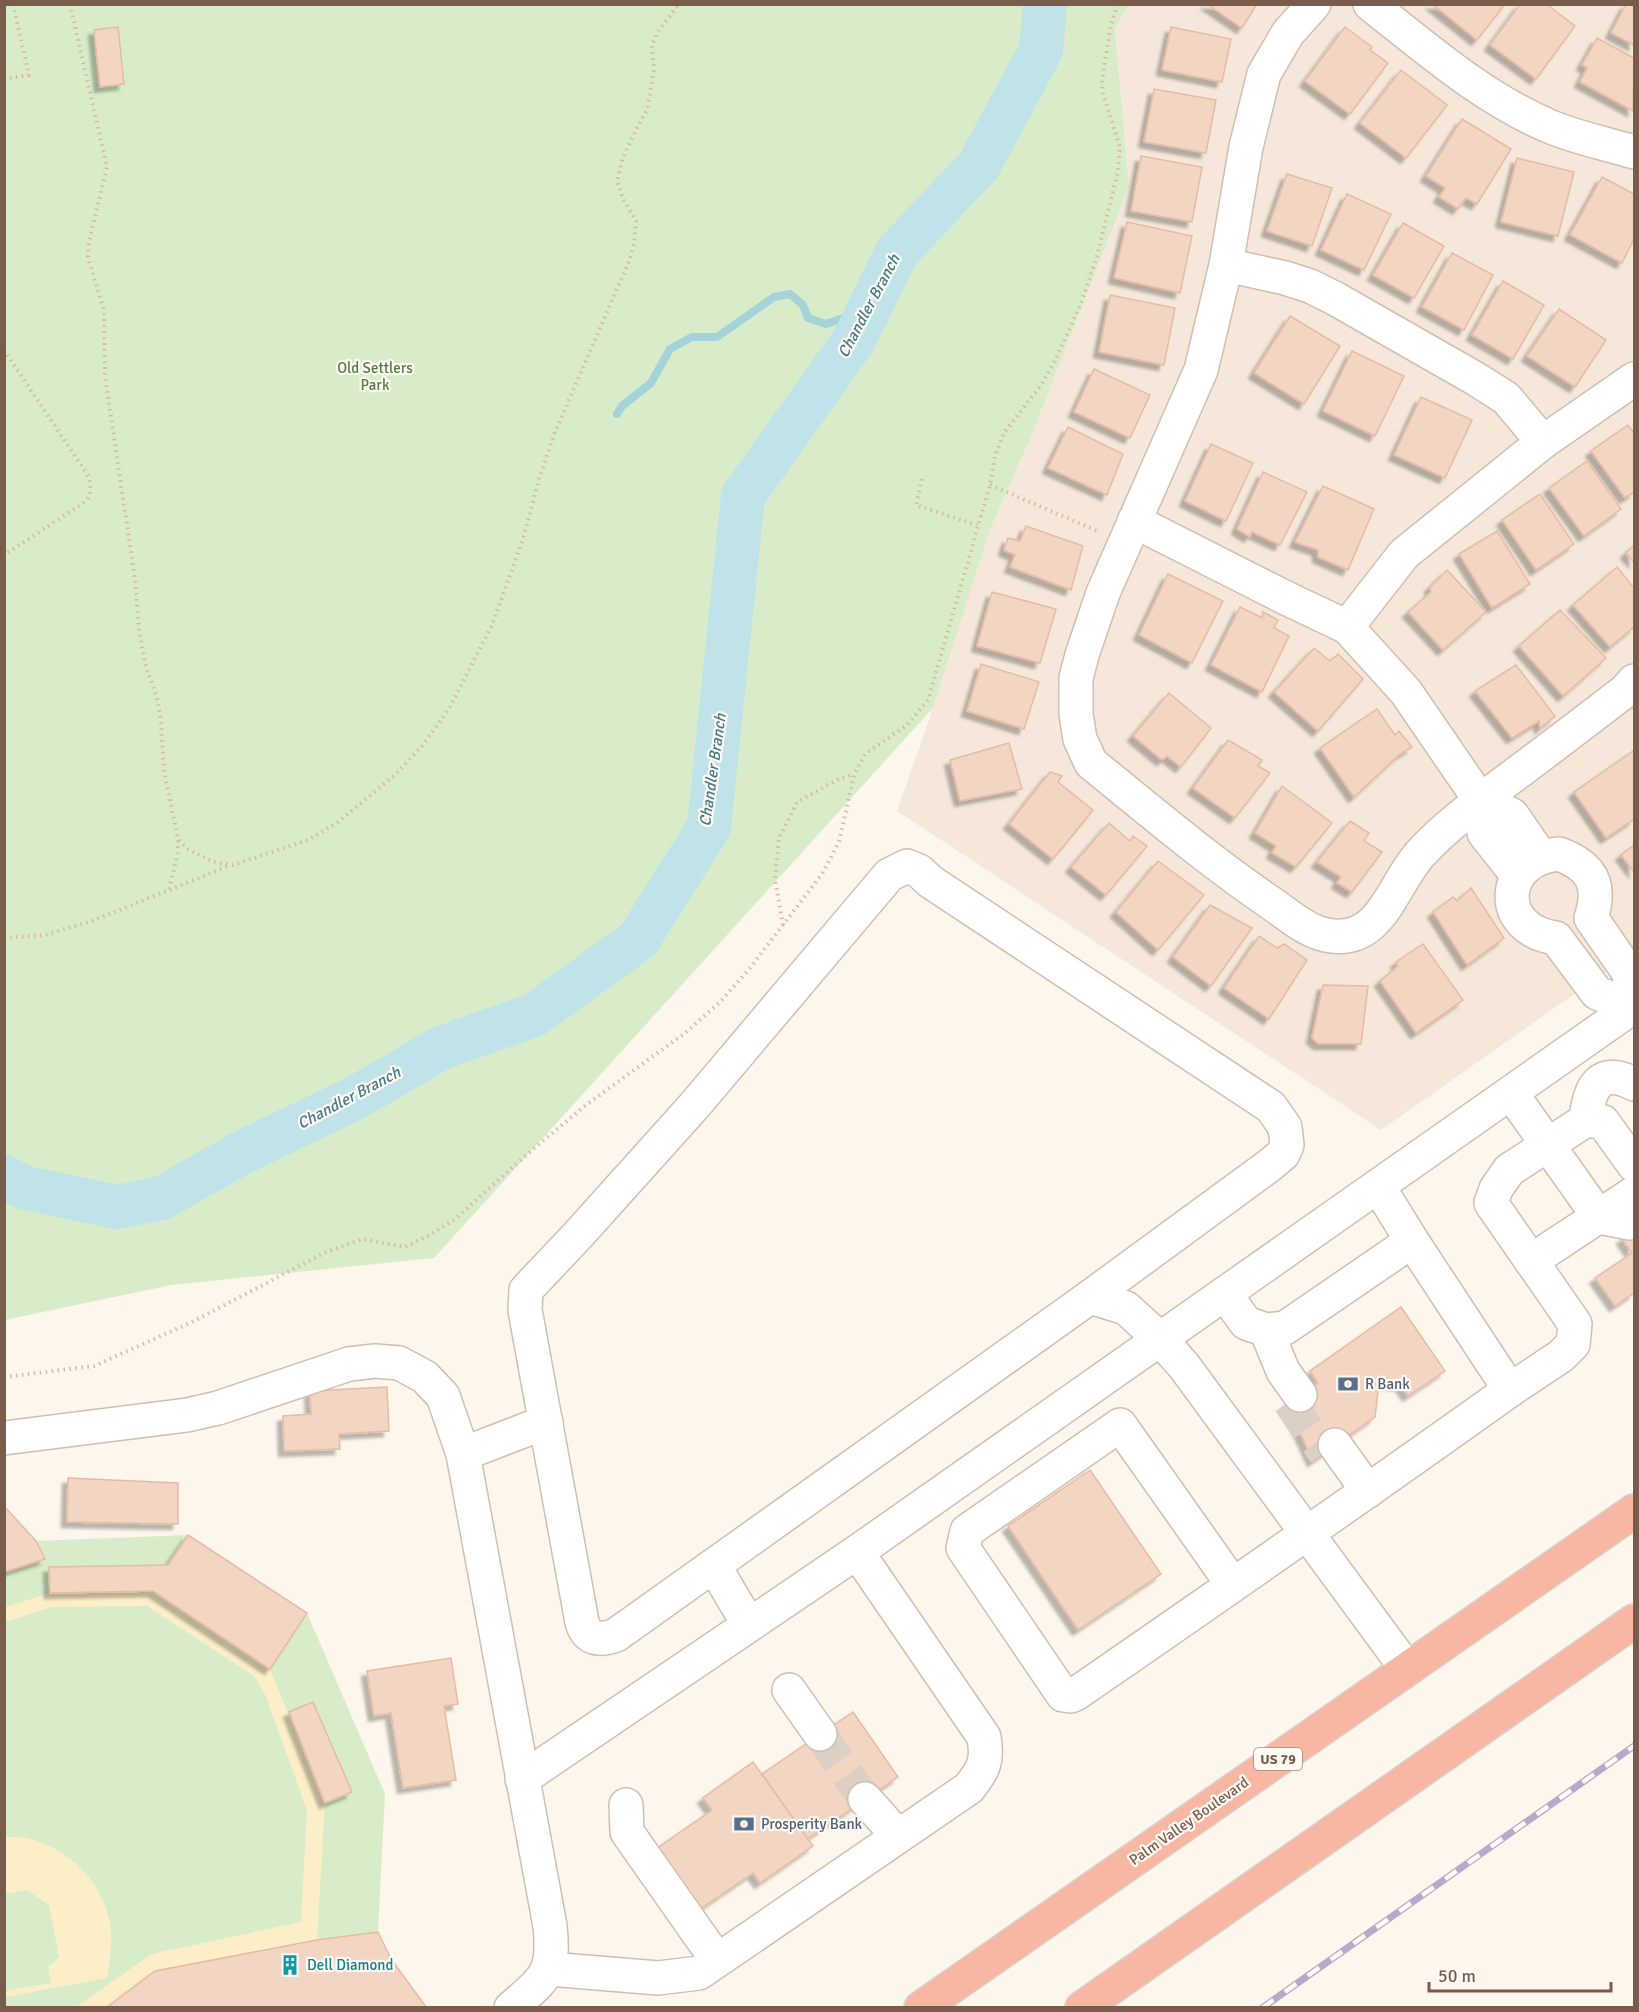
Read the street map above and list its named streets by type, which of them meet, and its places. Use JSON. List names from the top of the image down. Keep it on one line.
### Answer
{"streets":{"highway":["US 79","Palm Valley Boulevard"]},"water":["Chandler Branch"],"parks":["Old Settlers Park"],"places":{"bank":["R Bank","Prosperity Bank"],"building":["Dell Diamond"]},"scale_bar":"50 m"}
